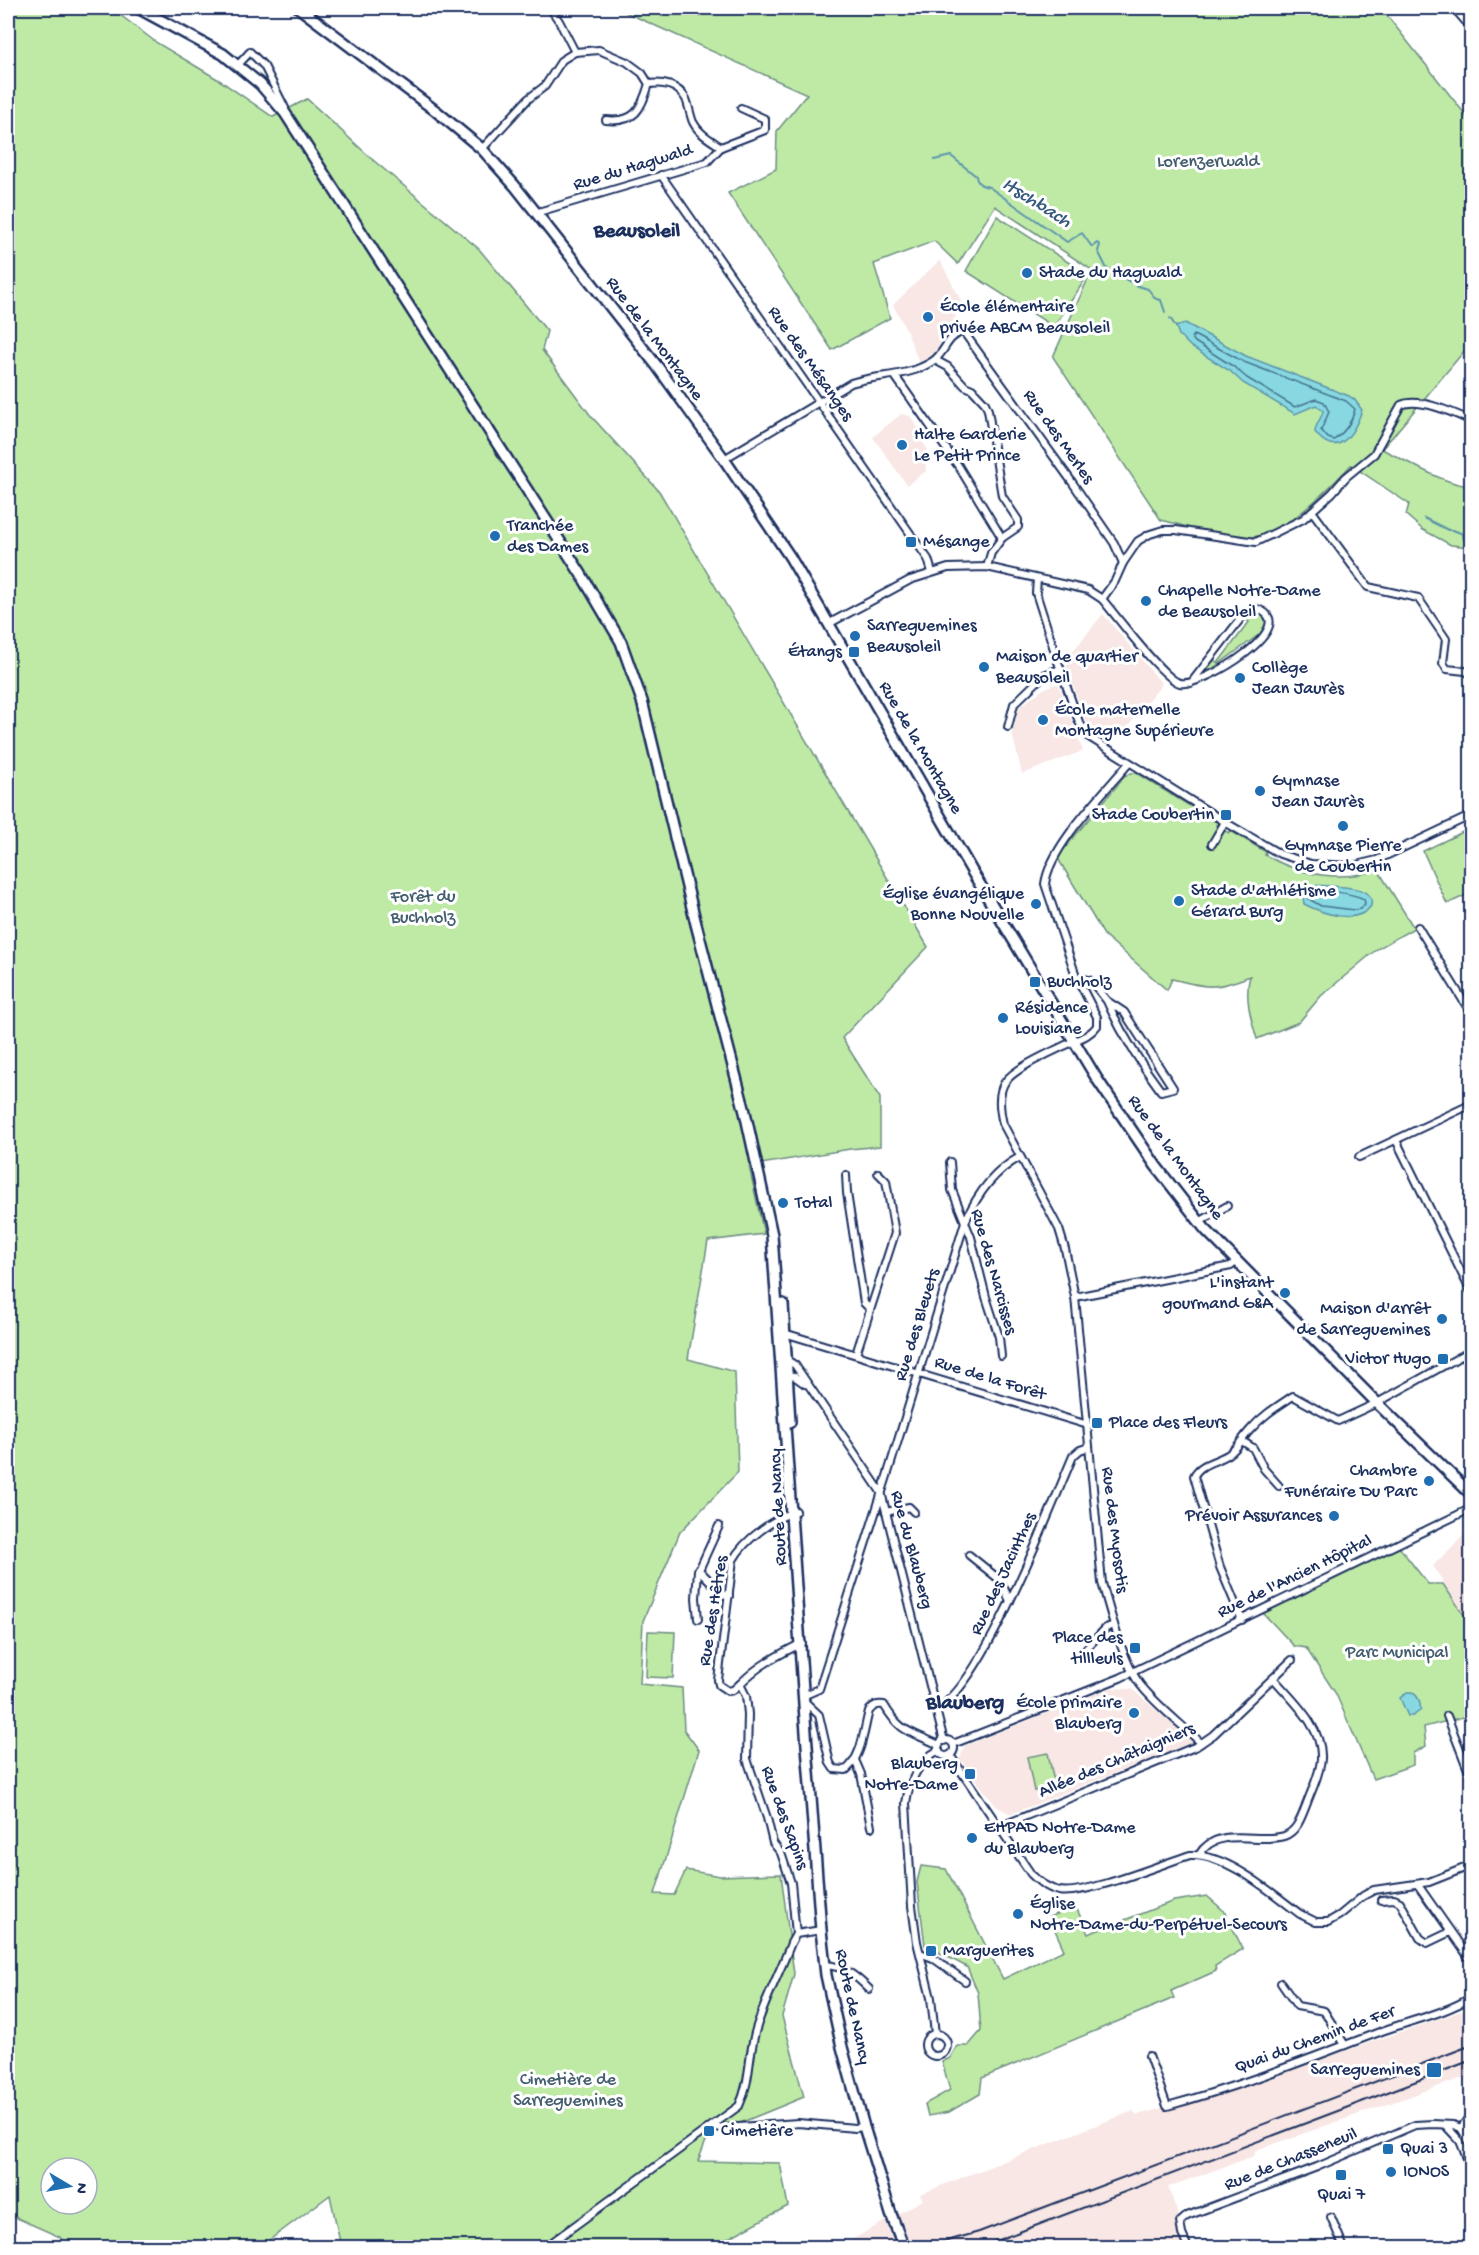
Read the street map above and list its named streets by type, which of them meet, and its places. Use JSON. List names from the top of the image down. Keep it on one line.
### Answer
{"streets":{"main road":["Rue de la Montagne","Route de Nancy"],"street":["Rue du Hagwald","Rue des Mésanges","Rue des Merles","Rue des Narcisses","Rue des Bleuets","Rue de la Forêt","Rue des Myosotis","Rue du Blauberg","Rue des Jacinthes","Rue de l'Ancien Hôpital","Rue des Hêtres","Allée des Châtaigniers","Rue des Sapins","Quai du Chemin de Fer","Rue de Chasseneuil"]},"crossings":[["Rue du Hagwald","Rue de la Montagne"],["Rue du Hagwald","Rue des Mésanges"],["Rue des Narcisses","Rue des Bleuets"],["Rue des Bleuets","Rue de la Forêt"],["Rue des Bleuets","Route de Nancy"],["Rue des Bleuets","Rue du Blauberg"],["Rue de la Forêt","Route de Nancy"],["Route de Nancy","Rue du Blauberg"],["Route de Nancy","Rue des Hêtres"],["Rue des Myosotis","Rue des Jacinthes"],["Rue des Myosotis","Rue de l'Ancien Hôpital"],["Rue des Myosotis","Allée des Châtaigniers"],["Rue du Blauberg","Rue des Jacinthes"],["Rue des Hêtres","Rue des Sapins"]],"districts":["Beausoleil","Blauberg"],"water":["Itschbach"],"parks":["Lorenzerwald","Forêt du Buchholz","Parc Municipal","Cimetière de Sarreguemines"],"places":{"other":["Stade du Hagwald","École élémentaire privée ABCM Beausoleil","Halte Garderie Le Petit Prince","Tranchée des Dames","Chapelle Notre-Dame de Beausoleil","Sarreguemines Beausoleil","Maison de quartier Beausoleil","Collège Jean Jaurès","École maternelle Montagne Supérieure","Gymnase Jean Jaurès","Gymnase Pierre de Coubertin","Stade d'athlétisme Gérard Burg","Église évangélique Bonne Nouvelle","Résidence Louisiane","Total","L'instant gourmand G&A","Maison d'arrêt de Sarreguemines","Chambre Funéraire Du Parc","Prévoir Assurances","École primaire Blauberg","EHPAD Notre-Dame du Blauberg","Église Notre-Dame-du-Perpétuel-Secours","IONOS"],"transit":["Mésange","Étangs","Stade Coubertin","Buchholz","Victor Hugo","Place des Fleurs","Place des tillleuls","Blauberg Notre-Dame","Marguerites","Sarreguemines","Cimetiêre","Quai 3","Quai 7"]},"north":"right"}
